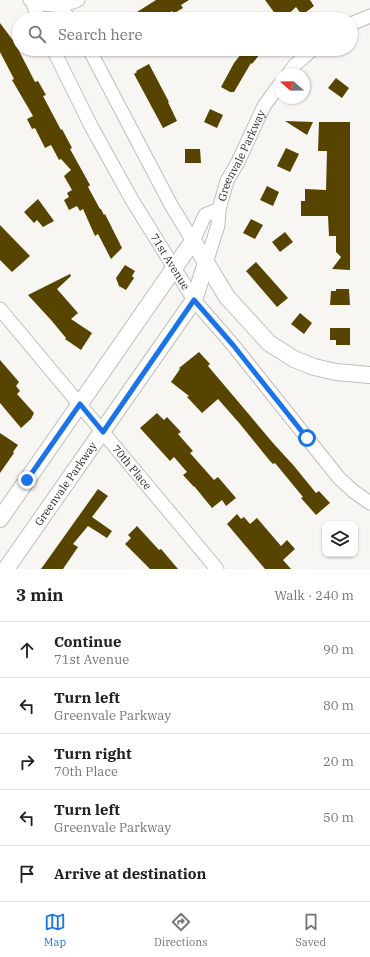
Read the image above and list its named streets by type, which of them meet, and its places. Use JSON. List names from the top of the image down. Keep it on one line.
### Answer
{"streets":{"street":["Greenvale Parkway","71st Avenue","70th Place"]},"crossings":[["Greenvale Parkway","71st Avenue"],["Greenvale Parkway","70th Place"]],"north":"left","page":{"search":"Search here","heading":["3 min","Walk · 240 m"],"list":[["Continue","71st Avenue","90 m"],["Turn left","Greenvale Parkway","80 m"],["Turn right","70th Place","20 m"],["Turn left","Greenvale Parkway","50 m"],"Arrive at destination"],"nav":["Map","Directions","Saved"]}}
